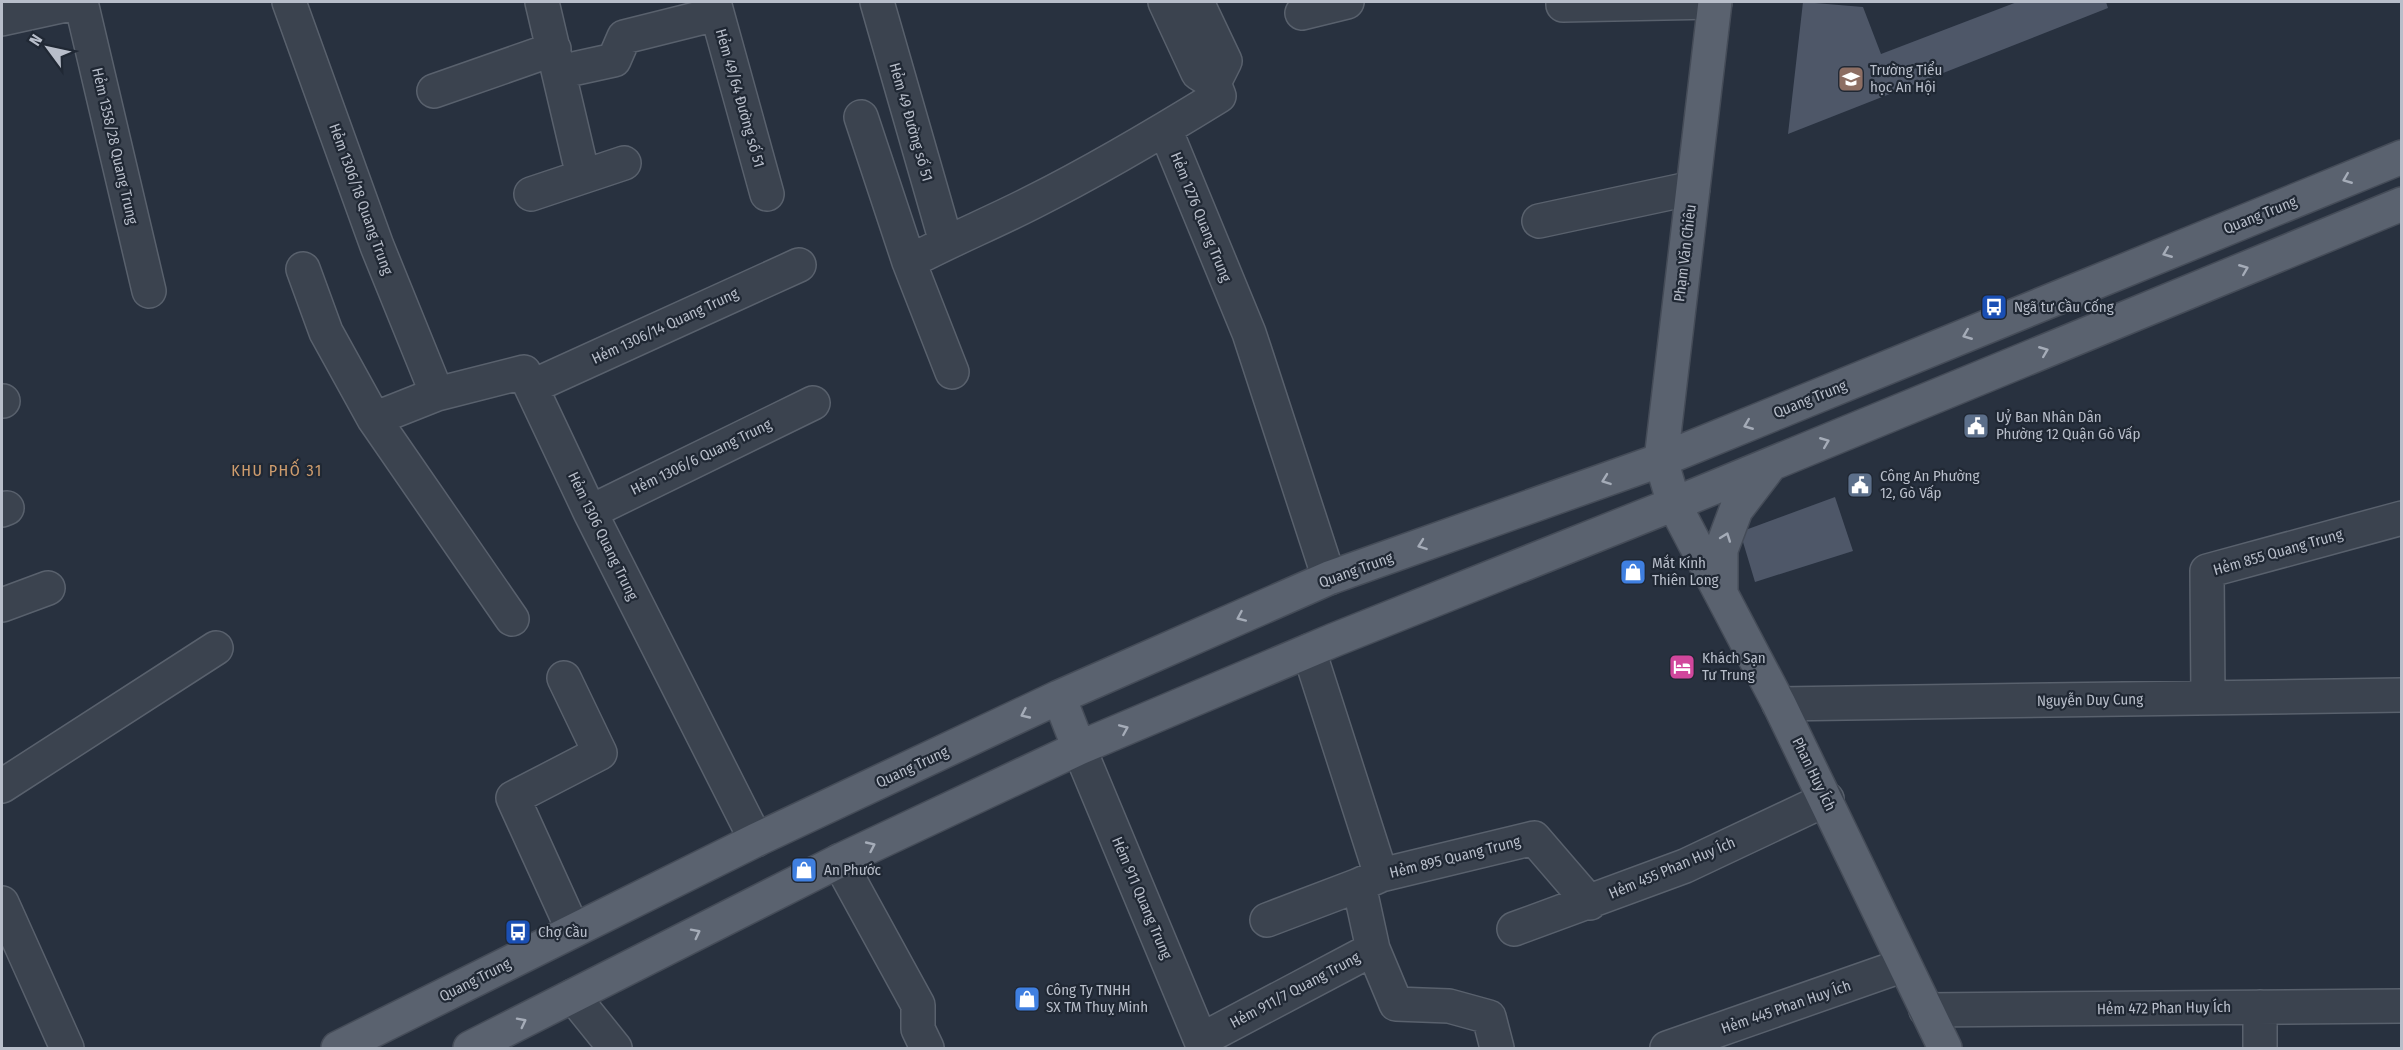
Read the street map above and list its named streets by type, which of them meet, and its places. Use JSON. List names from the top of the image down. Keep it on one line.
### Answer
{"streets":{"main road":["Quang Trung","Phạm Văn Chiêu","Phan Huy Ích"],"street":["Hẻm 49/64 Đường số 51","Hẻm 49 Đường số 51","Hẻm 1358/28 Quang Trung","Hẻm 1306/18 Quang Trung","Hẻm 1276 Quang Trung","Hẻm 1306/14 Quang Trung","Hẻm 1306/6 Quang Trung","Hẻm 1306 Quang Trung","Hẻm 855 Quang Trung","Nguyễn Duy Cung","Hẻm 895 Quang Trung","Hẻm 455 Phan Huy Ích","Hẻm 911 Quang Trung","Hẻm 911/7 Quang Trung","Hẻm 445 Phan Huy Ích","Hẻm 472 Phan Huy Ích"]},"crossings":[["Quang Trung","Hẻm 1276 Quang Trung"],["Quang Trung","Phạm Văn Chiêu"],["Quang Trung","Hẻm 1306 Quang Trung"],["Phạm Văn Chiêu","Phan Huy Ích"],["Hẻm 1306/14 Quang Trung","Hẻm 1306 Quang Trung"],["Hẻm 1306/6 Quang Trung","Hẻm 1306 Quang Trung"],["Hẻm 855 Quang Trung","Nguyễn Duy Cung"],["Nguyễn Duy Cung","Phan Huy Ích"],["Phan Huy Ích","Hẻm 455 Phan Huy Ích"],["Phan Huy Ích","Hẻm 445 Phan Huy Ích"],["Phan Huy Ích","Hẻm 472 Phan Huy Ích"],["Hẻm 895 Quang Trung","Hẻm 455 Phan Huy Ích"],["Hẻm 895 Quang Trung","Hẻm 911/7 Quang Trung"],["Hẻm 911 Quang Trung","Hẻm 911/7 Quang Trung"]],"districts":["KHU PHỐ 31"],"places":{"school or university":["Trường Tiểu học An Hội"],"bus stop":["Ngã tư Cầu Cống","Chợ Cầu"],"public building":["Uỷ Ban Nhân Dân Phường 12 Quận Gò Vấp","Công An Phường 12, Gò Vấp"],"shop":["Mắt Kính Thiên Long","An Phước","Công Ty TNHH SX TM Thuỵ Minh"],"hotel":["Khách Sạn Tư Trung"]},"north":"top left"}
